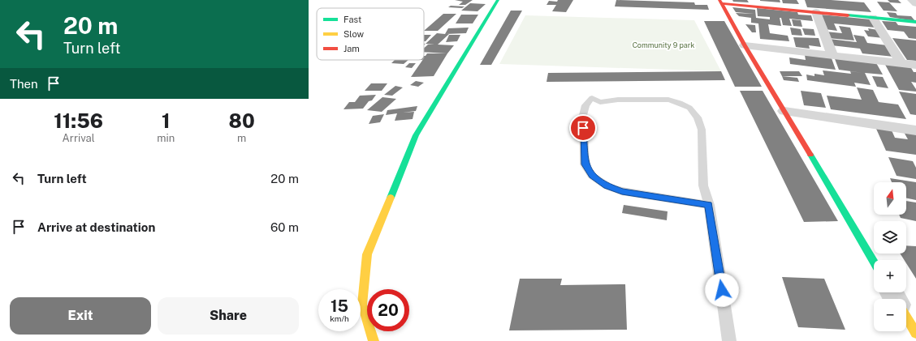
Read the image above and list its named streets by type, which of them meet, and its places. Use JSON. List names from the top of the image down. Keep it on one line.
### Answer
{"parks":["Community 9 park"],"legend":["Fast","Slow","Jam"],"north":"top","page":{"turn":["20 m","Turn left"],"then":"Then","eta":["11:56","Arrival","1","min","80","m"],"list":[{"name":"Turn left","value":"20 m"},{"name":"Arrive at destination","value":"60 m"}],"map_buttons":["+","−"],"speed":"15 km/h","limit":"20","buttons":["Exit","Share"]}}
